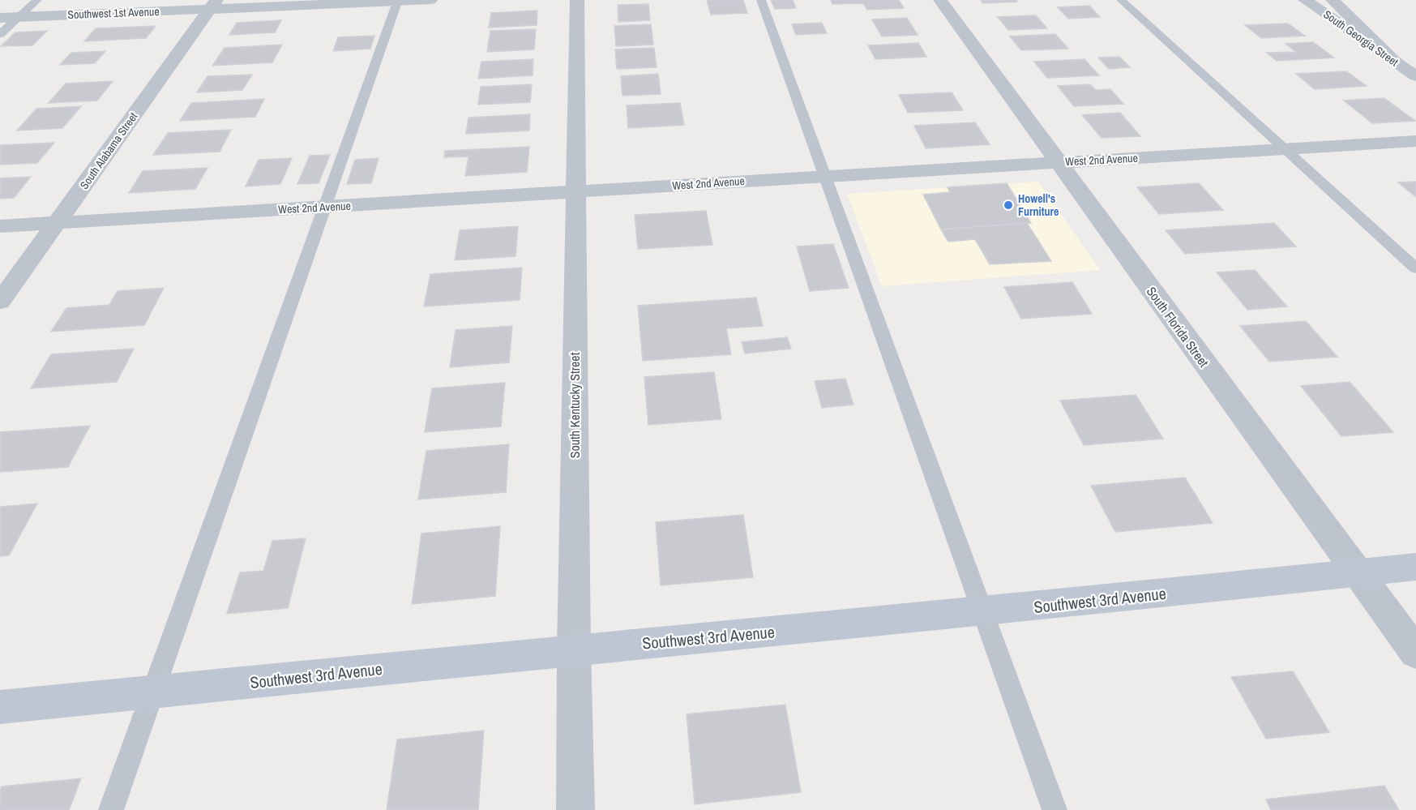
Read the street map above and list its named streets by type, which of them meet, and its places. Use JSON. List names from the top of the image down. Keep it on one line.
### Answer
{"streets":{"main road":["Southwest 3rd Avenue"],"street":["Southwest 1st Avenue","South Georgia Street","South Alabama Street","West 2nd Avenue","South Florida Street","South Kentucky Street"]},"crossings":[["Southwest 1st Avenue","South Alabama Street"],["South Alabama Street","West 2nd Avenue"],["West 2nd Avenue","South Florida Street"],["West 2nd Avenue","South Kentucky Street"],["South Florida Street","Southwest 3rd Avenue"],["South Kentucky Street","Southwest 3rd Avenue"]],"places":["Howell's Furniture"]}
